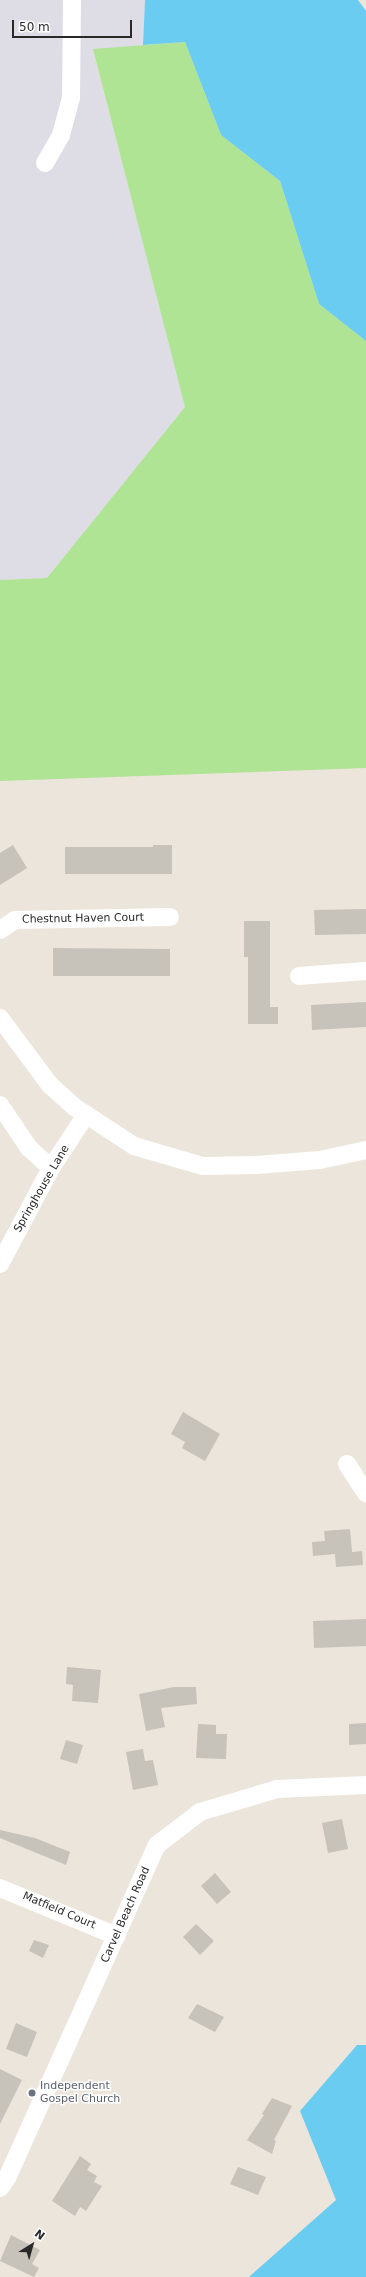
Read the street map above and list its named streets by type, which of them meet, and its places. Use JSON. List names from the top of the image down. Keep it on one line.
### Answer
{"streets":{"street":["Chestnut Haven Court","Springhouse Lane","Matfield Court","Carvel Beach Road"]},"crossings":[["Matfield Court","Carvel Beach Road"]],"places":["Independent Gospel Church"],"scale_bar":"50 m","north":"top right"}
